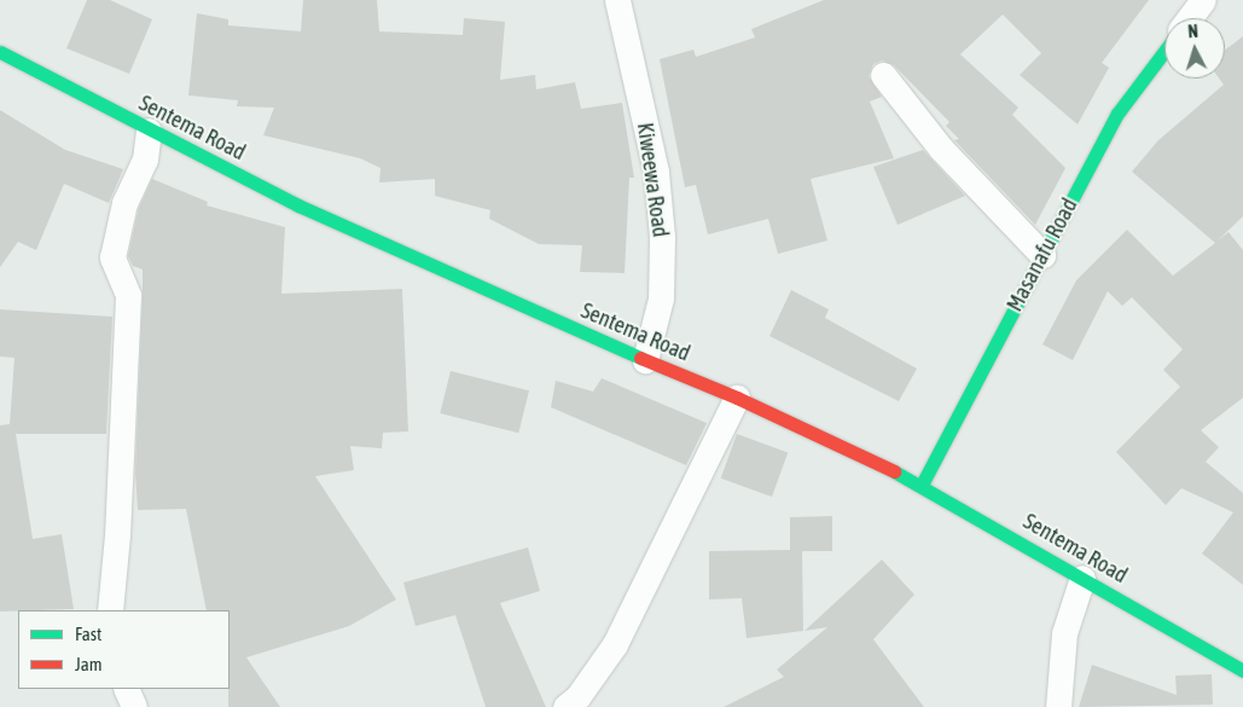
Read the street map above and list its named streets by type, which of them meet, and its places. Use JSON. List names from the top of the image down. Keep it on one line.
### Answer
{"streets":{"main road":["Sentema Road","Masanafu Road"],"street":["Kiweewa Road"]},"crossings":[["Sentema Road","Kiweewa Road"],["Sentema Road","Masanafu Road"]],"legend":["Fast","Jam"],"north":"top"}
